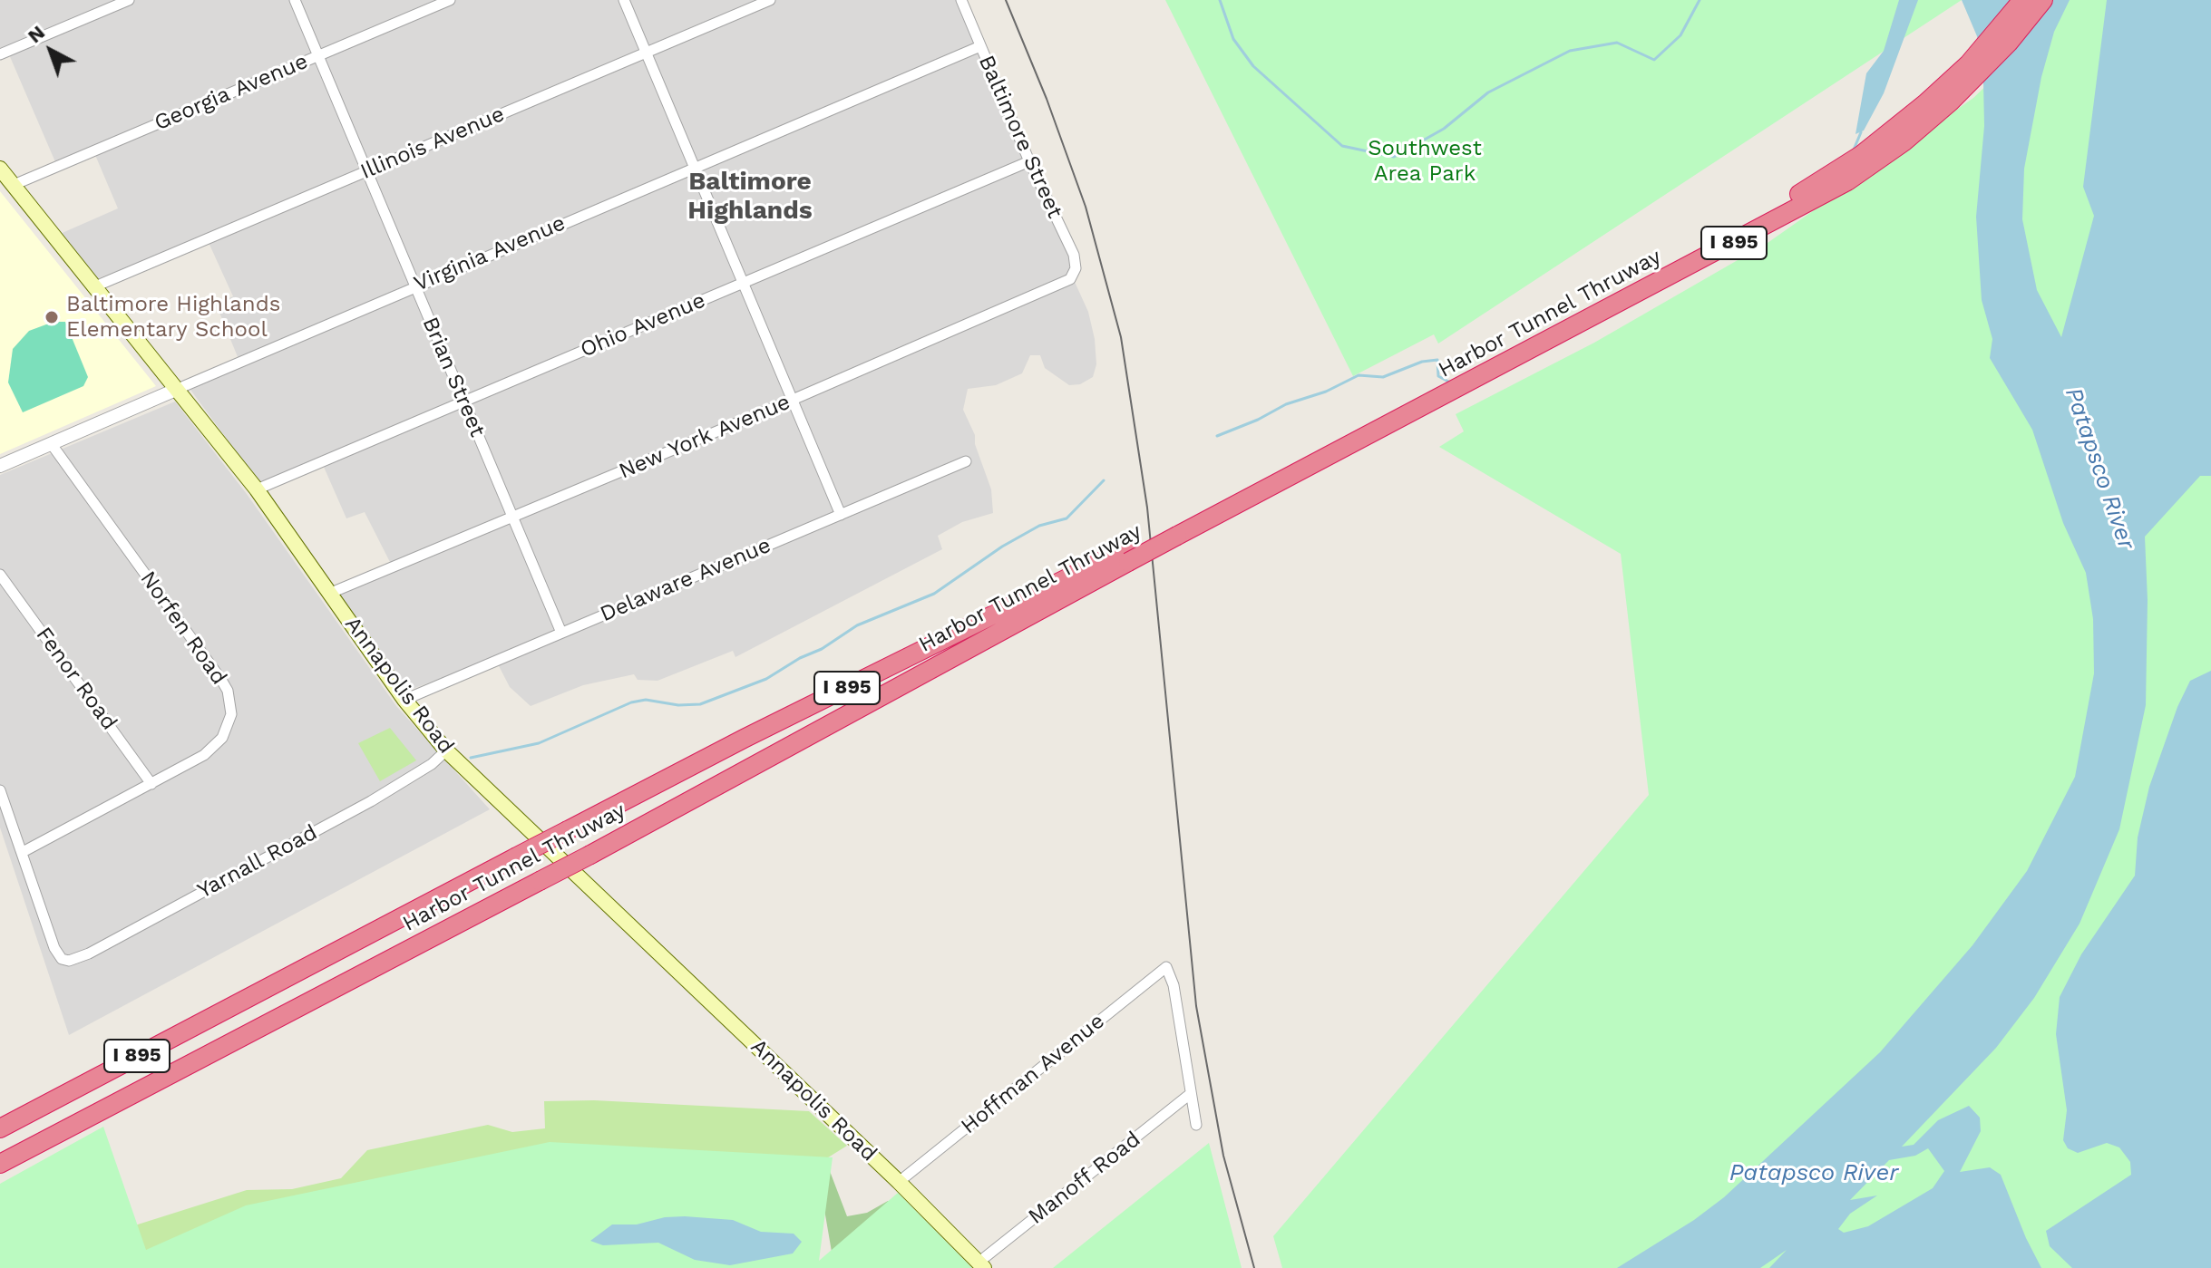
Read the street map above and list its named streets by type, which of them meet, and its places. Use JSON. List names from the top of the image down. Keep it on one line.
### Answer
{"streets":{"highway":["I 895","Harbor Tunnel Thruway"],"main road":["Annapolis Road"],"street":["Georgia Avenue","Baltimore Street","Illinois Avenue","Virginia Avenue","Ohio Avenue","Brian Street","New York Avenue","Delaware Avenue","Norfen Road","Fenor Road","Yarnall Road","Hoffman Avenue","Manoff Road"]},"crossings":[["Georgia Avenue","Brian Street"],["Georgia Avenue","Annapolis Road"],["Baltimore Street","Virginia Avenue"],["Baltimore Street","Ohio Avenue"],["Baltimore Street","New York Avenue"],["Illinois Avenue","Brian Street"],["Illinois Avenue","Annapolis Road"],["Virginia Avenue","Brian Street"],["Virginia Avenue","Norfen Road"],["Virginia Avenue","Annapolis Road"],["Ohio Avenue","Brian Street"],["Ohio Avenue","Annapolis Road"],["Brian Street","New York Avenue"],["Brian Street","Delaware Avenue"],["New York Avenue","Annapolis Road"],["Delaware Avenue","Annapolis Road"],["Norfen Road","Fenor Road"],["Norfen Road","Yarnall Road"],["Annapolis Road","Yarnall Road"],["Annapolis Road","Hoffman Avenue"],["Annapolis Road","Manoff Road"],["Hoffman Avenue","Manoff Road"]],"districts":["Baltimore Highlands"],"water":["Patapsco River"],"parks":["Southwest Area Park"],"places":["Baltimore Highlands Elementary School"],"north":"top left"}
